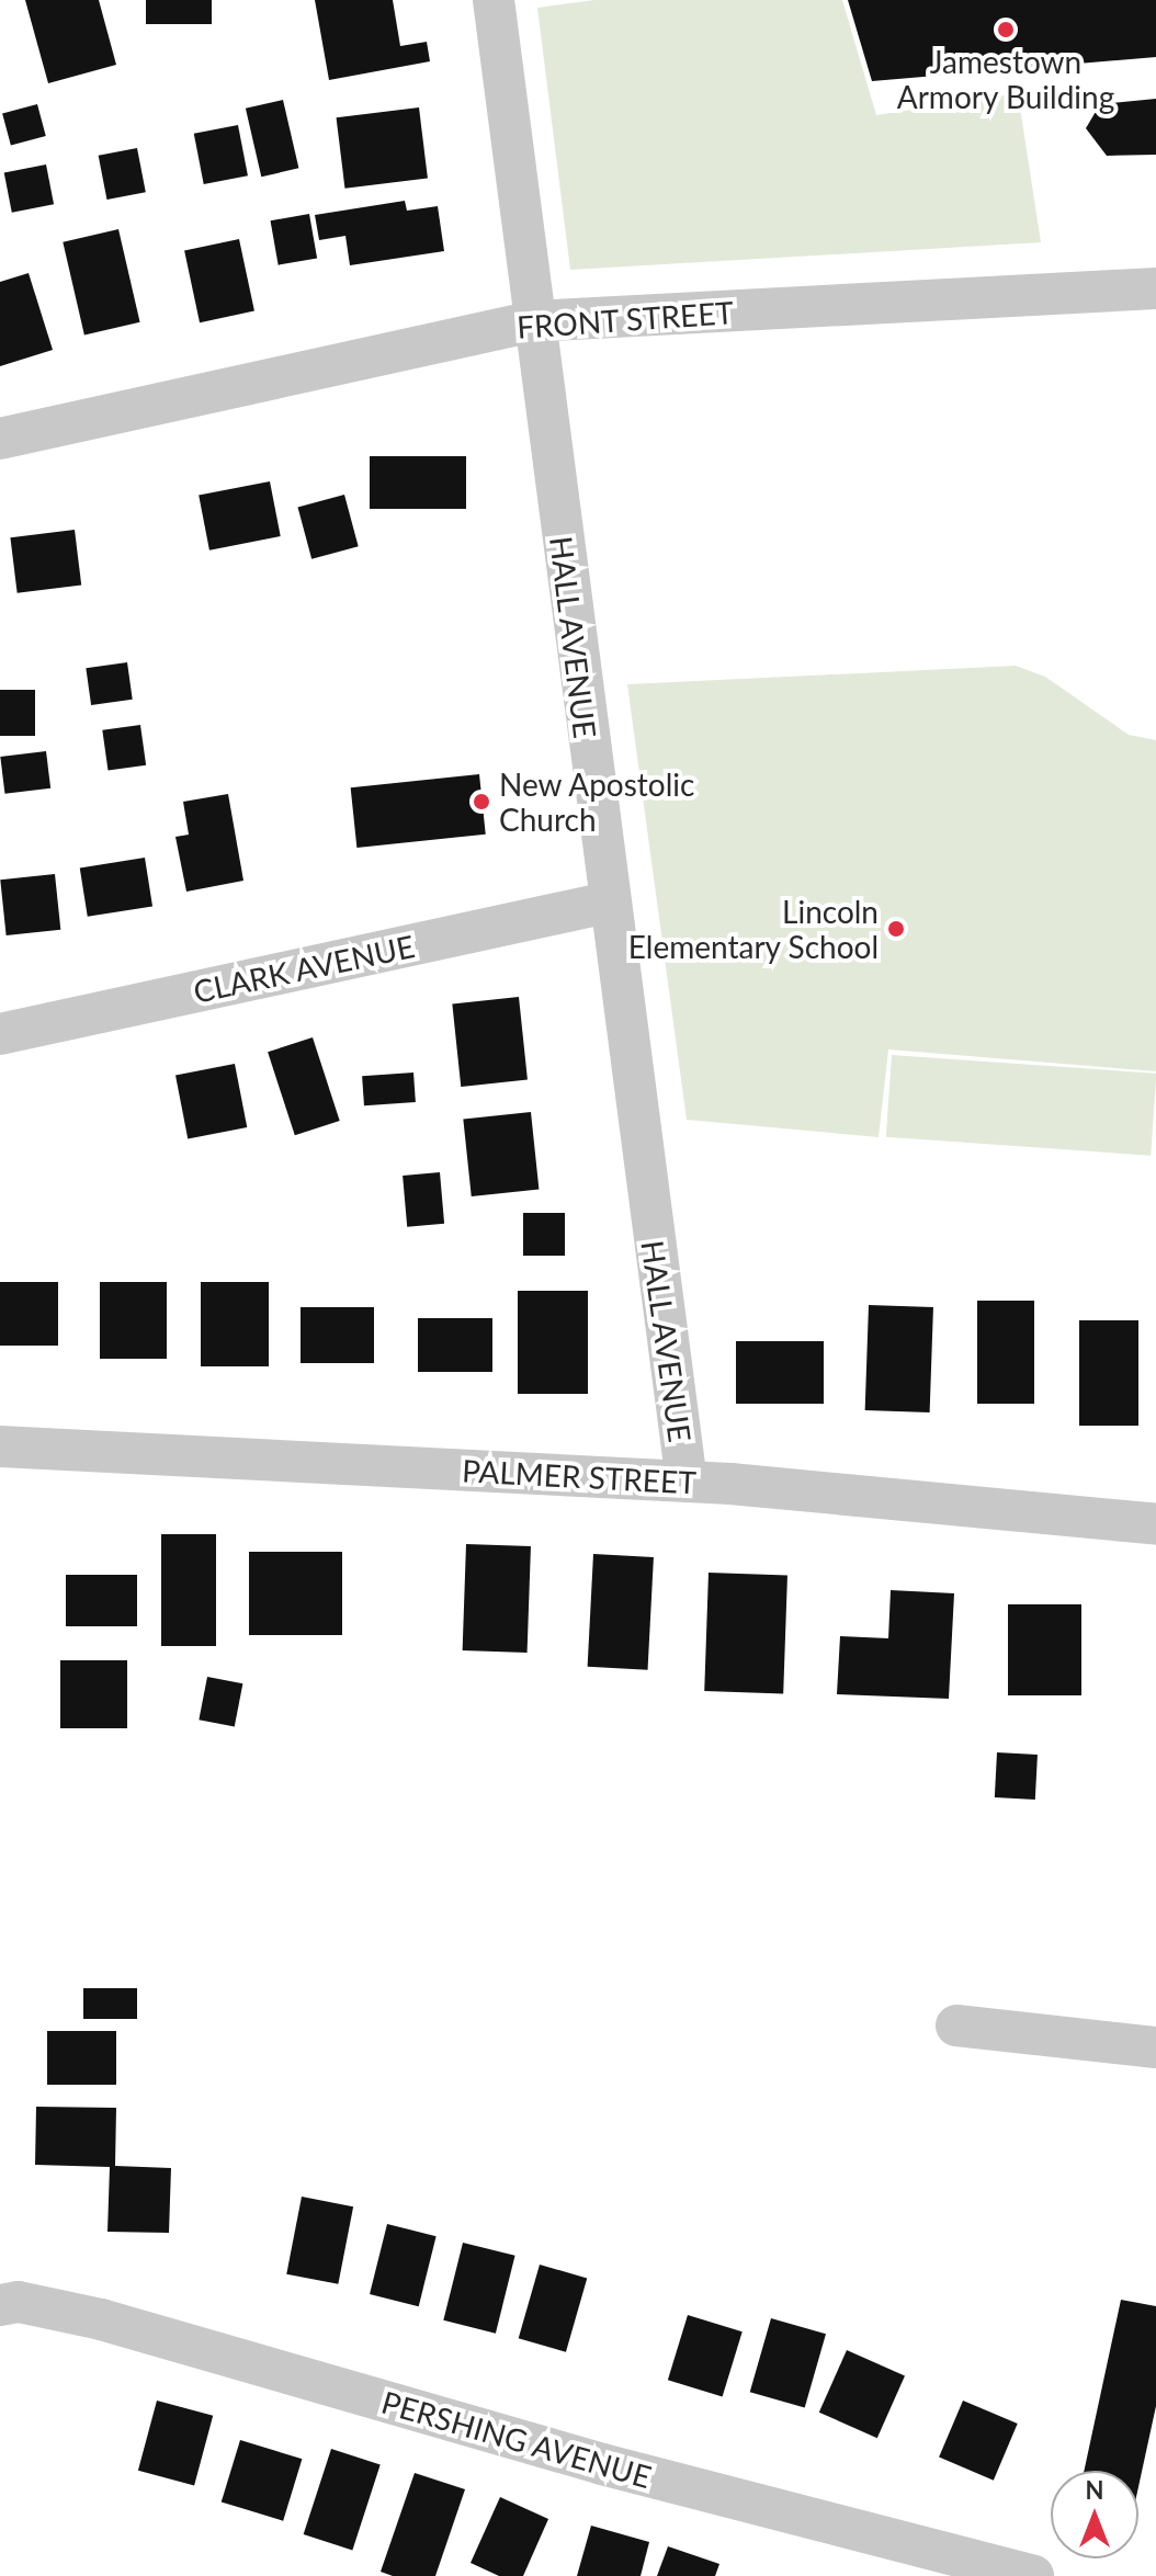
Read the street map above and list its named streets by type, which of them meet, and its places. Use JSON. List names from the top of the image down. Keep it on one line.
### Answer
{"streets":{"street":["FRONT STREET","HALL AVENUE","CLARK AVENUE","PALMER STREET","PERSHING AVENUE"]},"crossings":[["FRONT STREET","HALL AVENUE"],["HALL AVENUE","CLARK AVENUE"],["HALL AVENUE","PALMER STREET"]],"places":["Jamestown Armory Building","New Apostolic Church","Lincoln Elementary School"],"north":"top"}
